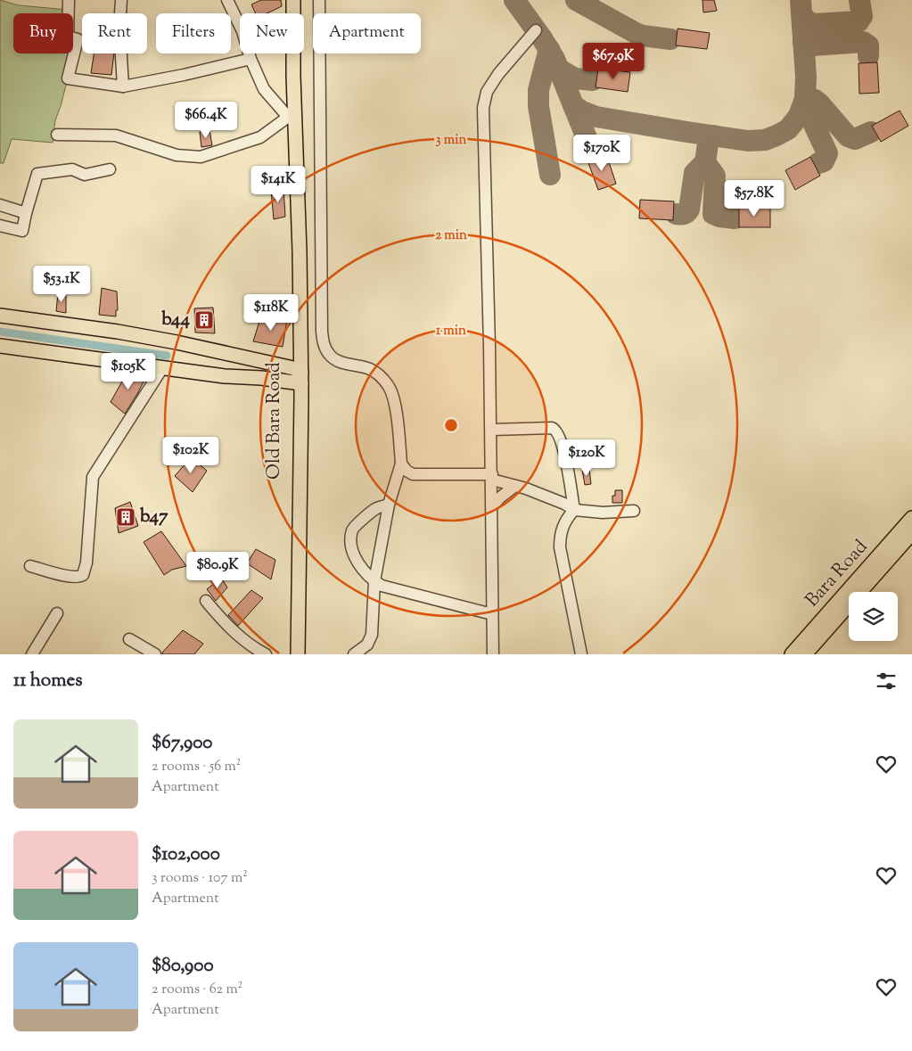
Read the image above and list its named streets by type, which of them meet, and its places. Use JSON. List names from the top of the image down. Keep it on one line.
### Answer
{"streets":{"main road":["Old Bara Road","Bara Road"]},"places":{"building":["b44","b47"]},"page":{"chip":["Buy","Rent","Filters","New","Apartment"],"price":["$67.9K","$66.4K","$170K","$141K","$57.8K","$53.1K","$118K","$105K","$102K","$120K","$80.9K"],"heading":"11 homes","list":[{"name":"$67,900","note":"2 rooms · 56 m² · Apartment"},{"name":"$102,000","note":"3 rooms · 107 m² · Apartment"},{"name":"$80,900","note":"2 rooms · 62 m² · Apartment"}]},"rings":["3 min","2 min","1 min"]}
